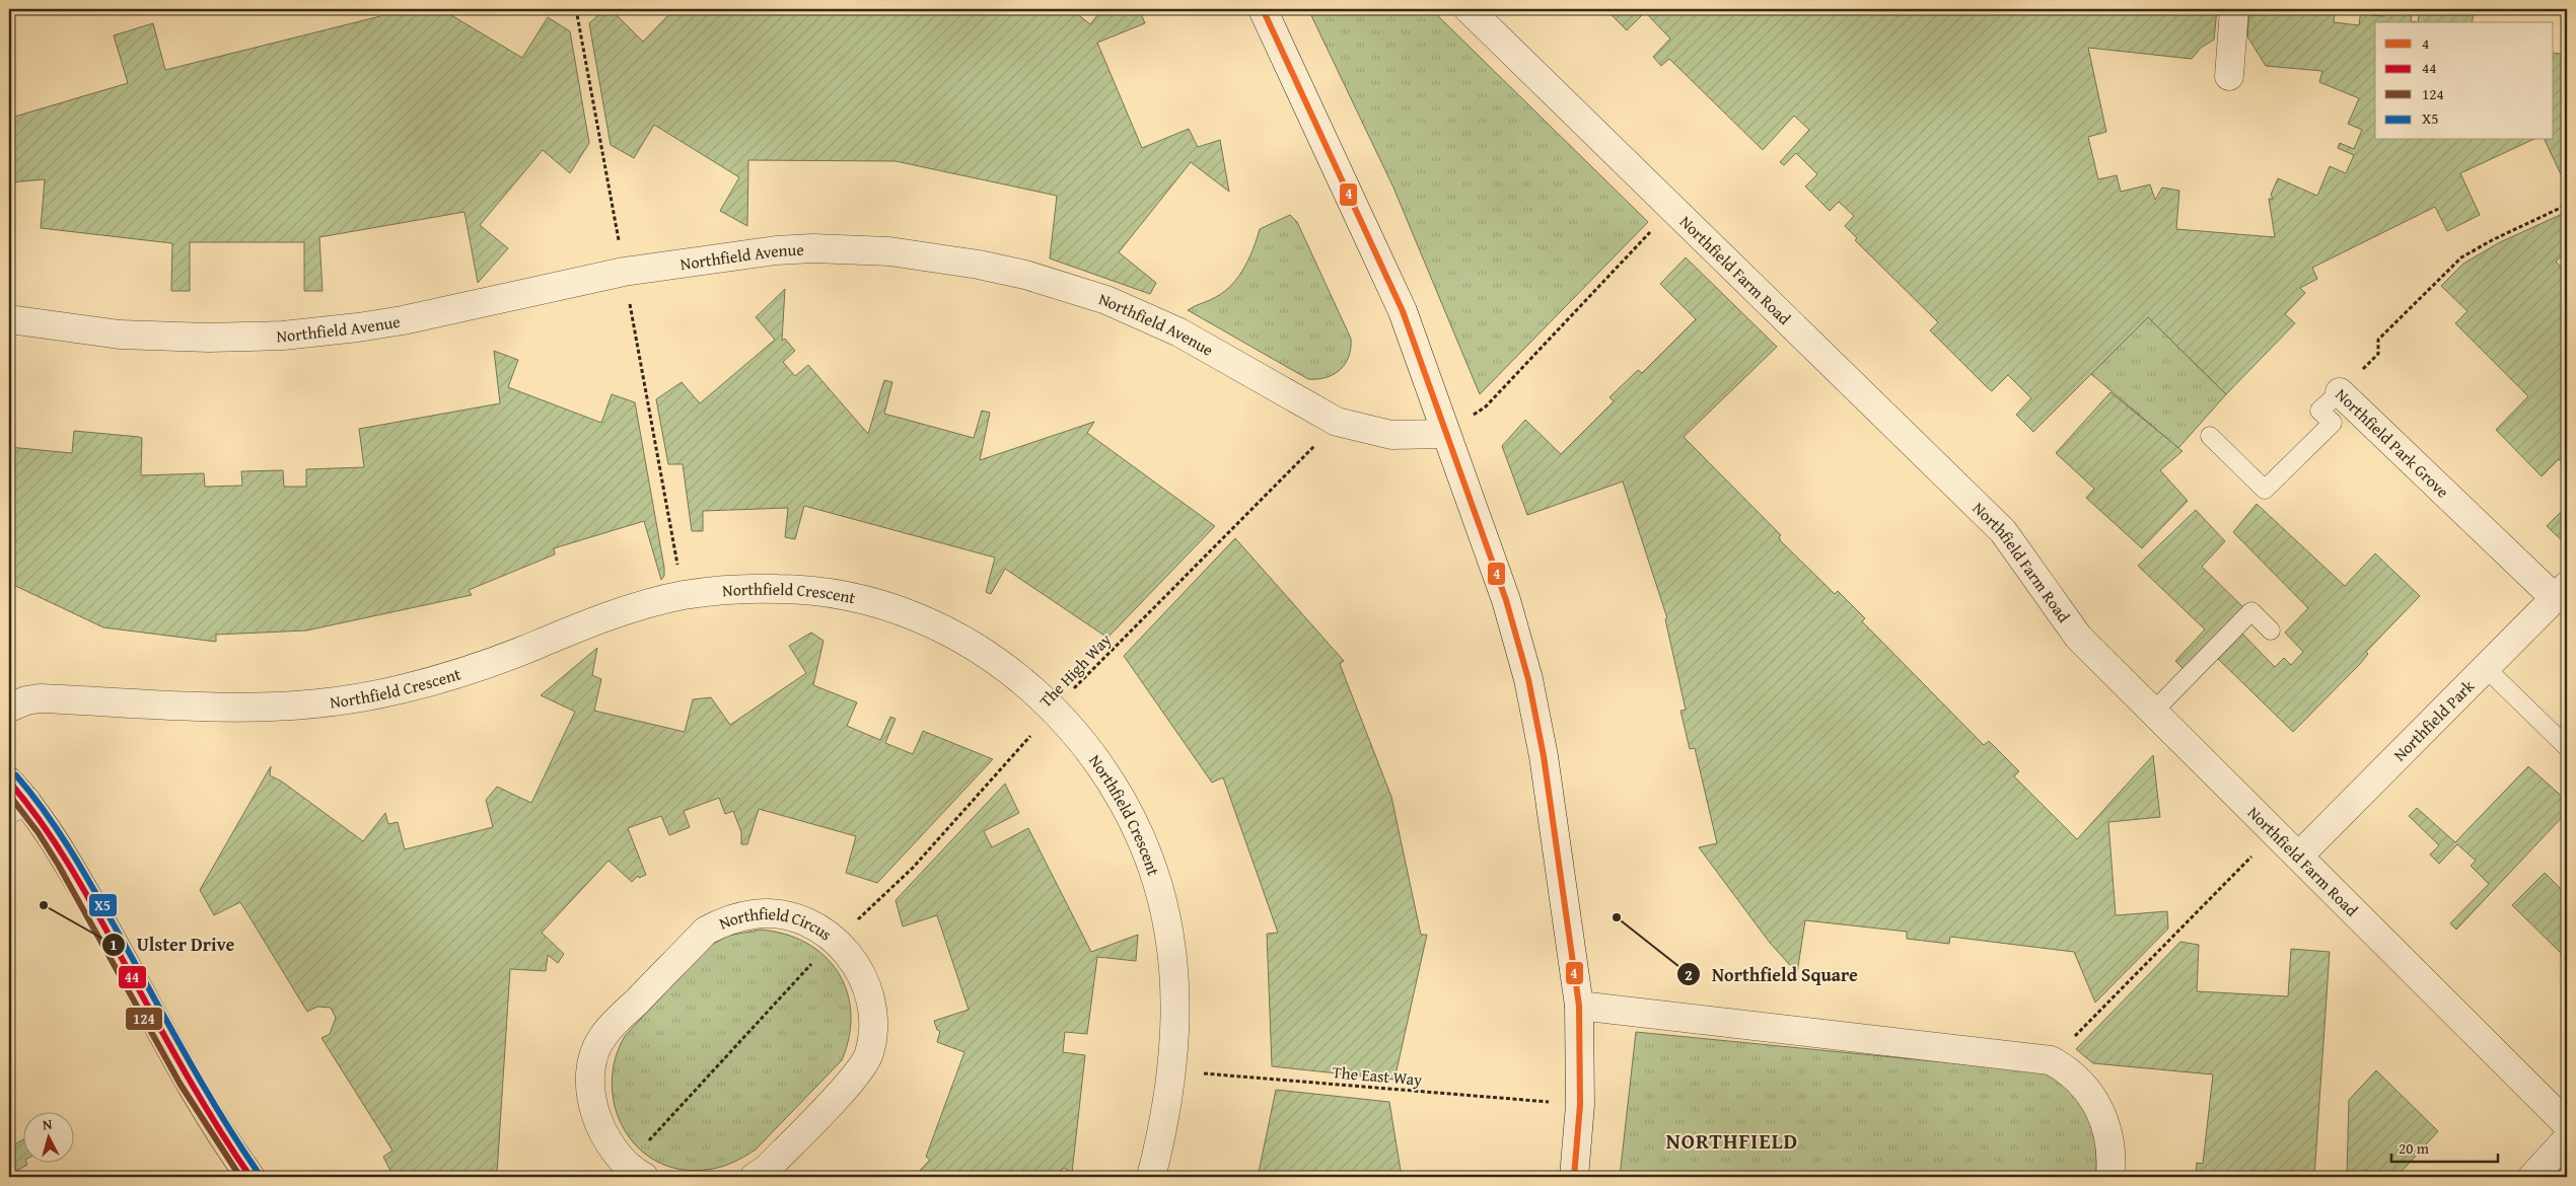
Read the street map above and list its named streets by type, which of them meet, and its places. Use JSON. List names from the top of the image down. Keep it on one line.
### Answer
{"streets":{"street":["Northfield Avenue","Northfield Farm Road","Northfield Park Grove","Northfield Crescent","Northfield Park","Northfield Circus"],"path":["The High Way","The East Way"]},"crossings":[["Northfield Avenue","The High Way"],["Northfield Farm Road","Northfield Park"],["Northfield Park Grove","Northfield Park"],["Northfield Crescent","The High Way"],["Northfield Crescent","The East Way"],["The High Way","Northfield Circus"]],"districts":["NORTHFIELD"],"places":["Ulster Drive","Northfield Square"],"lines":["transit line 4","transit line X5","transit line 44","transit line 124"],"legend":["4","44","124","X5"],"scale_bar":"20 m","north":"top"}
